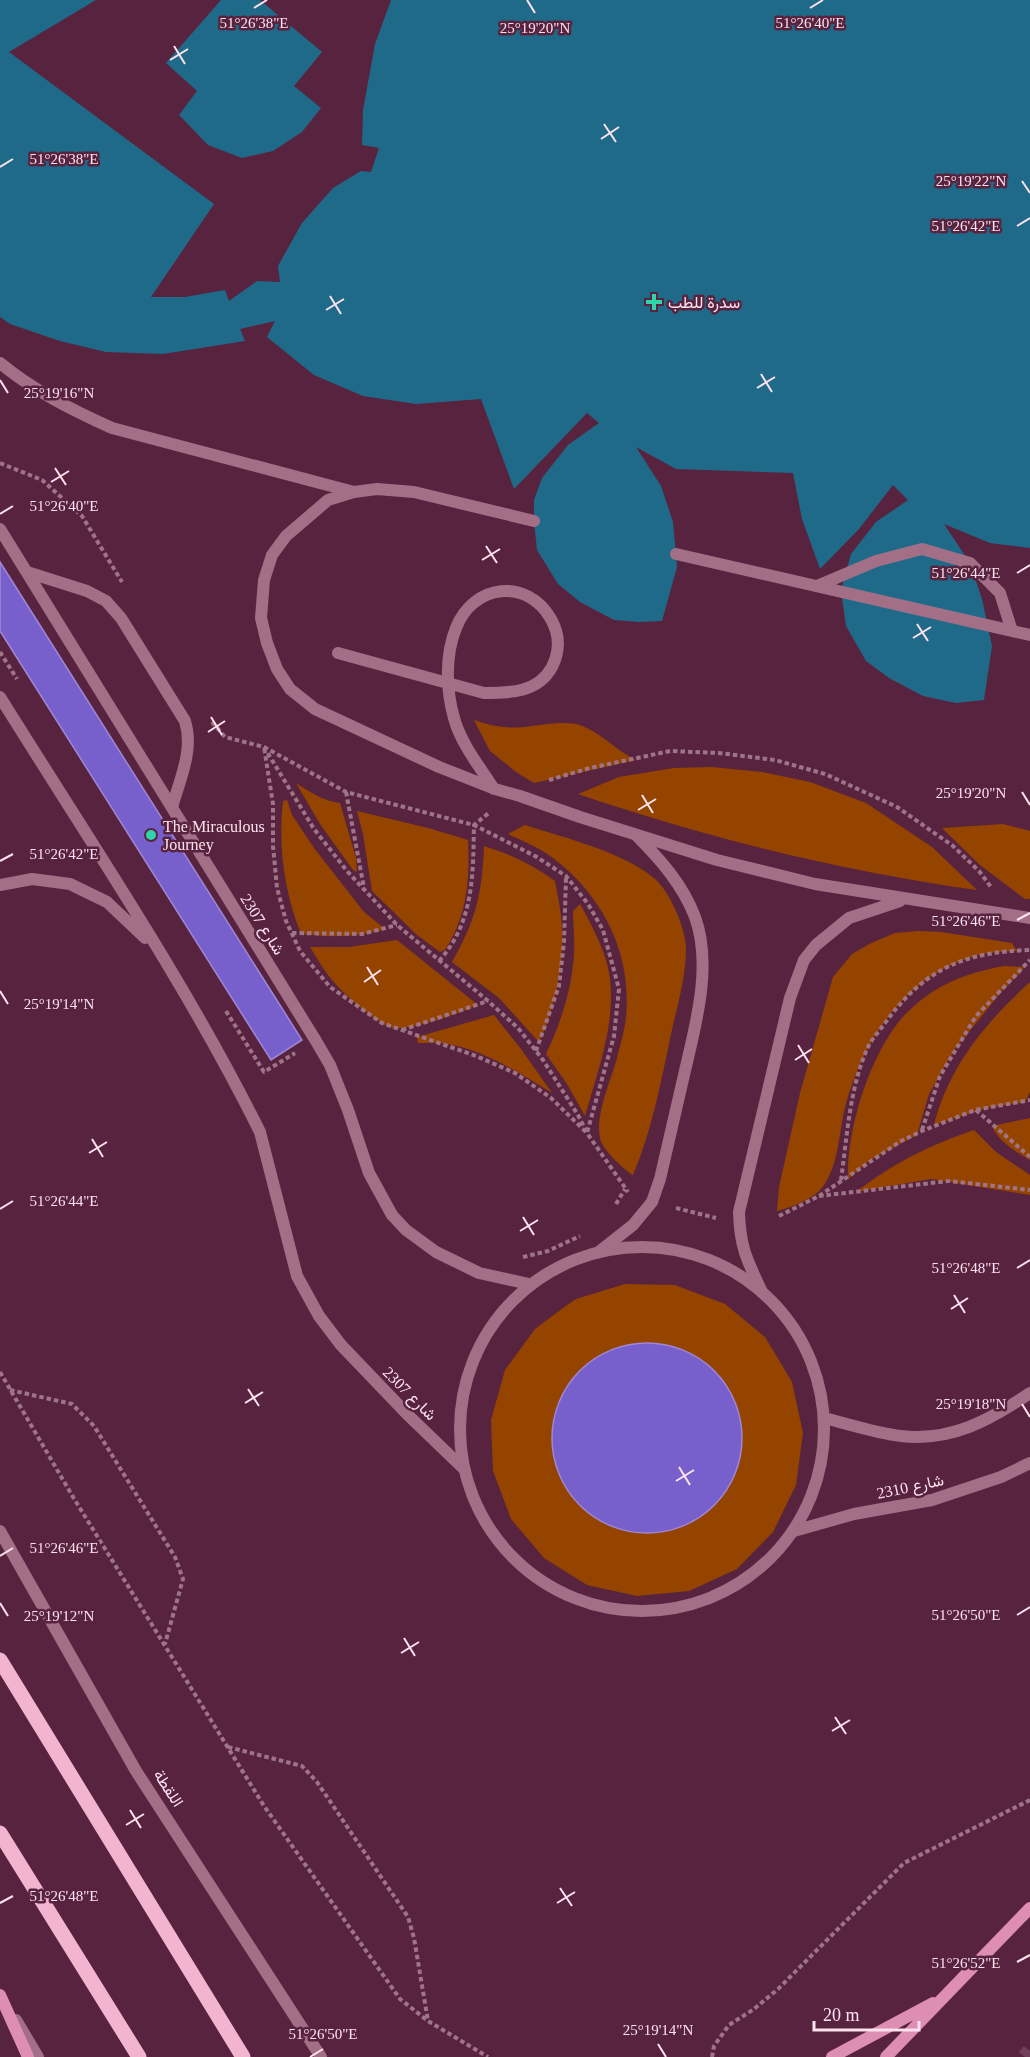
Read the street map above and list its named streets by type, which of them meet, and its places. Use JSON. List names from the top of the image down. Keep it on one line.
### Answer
{"streets":{"street":["شارع 2307","شارع 2310","اللقطة"]},"places":{"health":["سدرة للطب"],"other":["The Miraculous Journey"]},"scale_bar":"20 m","coordinates":["51°26'38\"E","51°26'40\"E","25°19'20\"N","25°19'22\"N","51°26'42\"E","25°19'16\"N","51°26'44\"E","51°26'46\"E","25°19'14\"N","51°26'48\"E","25°19'18\"N","51°26'50\"E","25°19'12\"N","51°26'52\"E"]}
